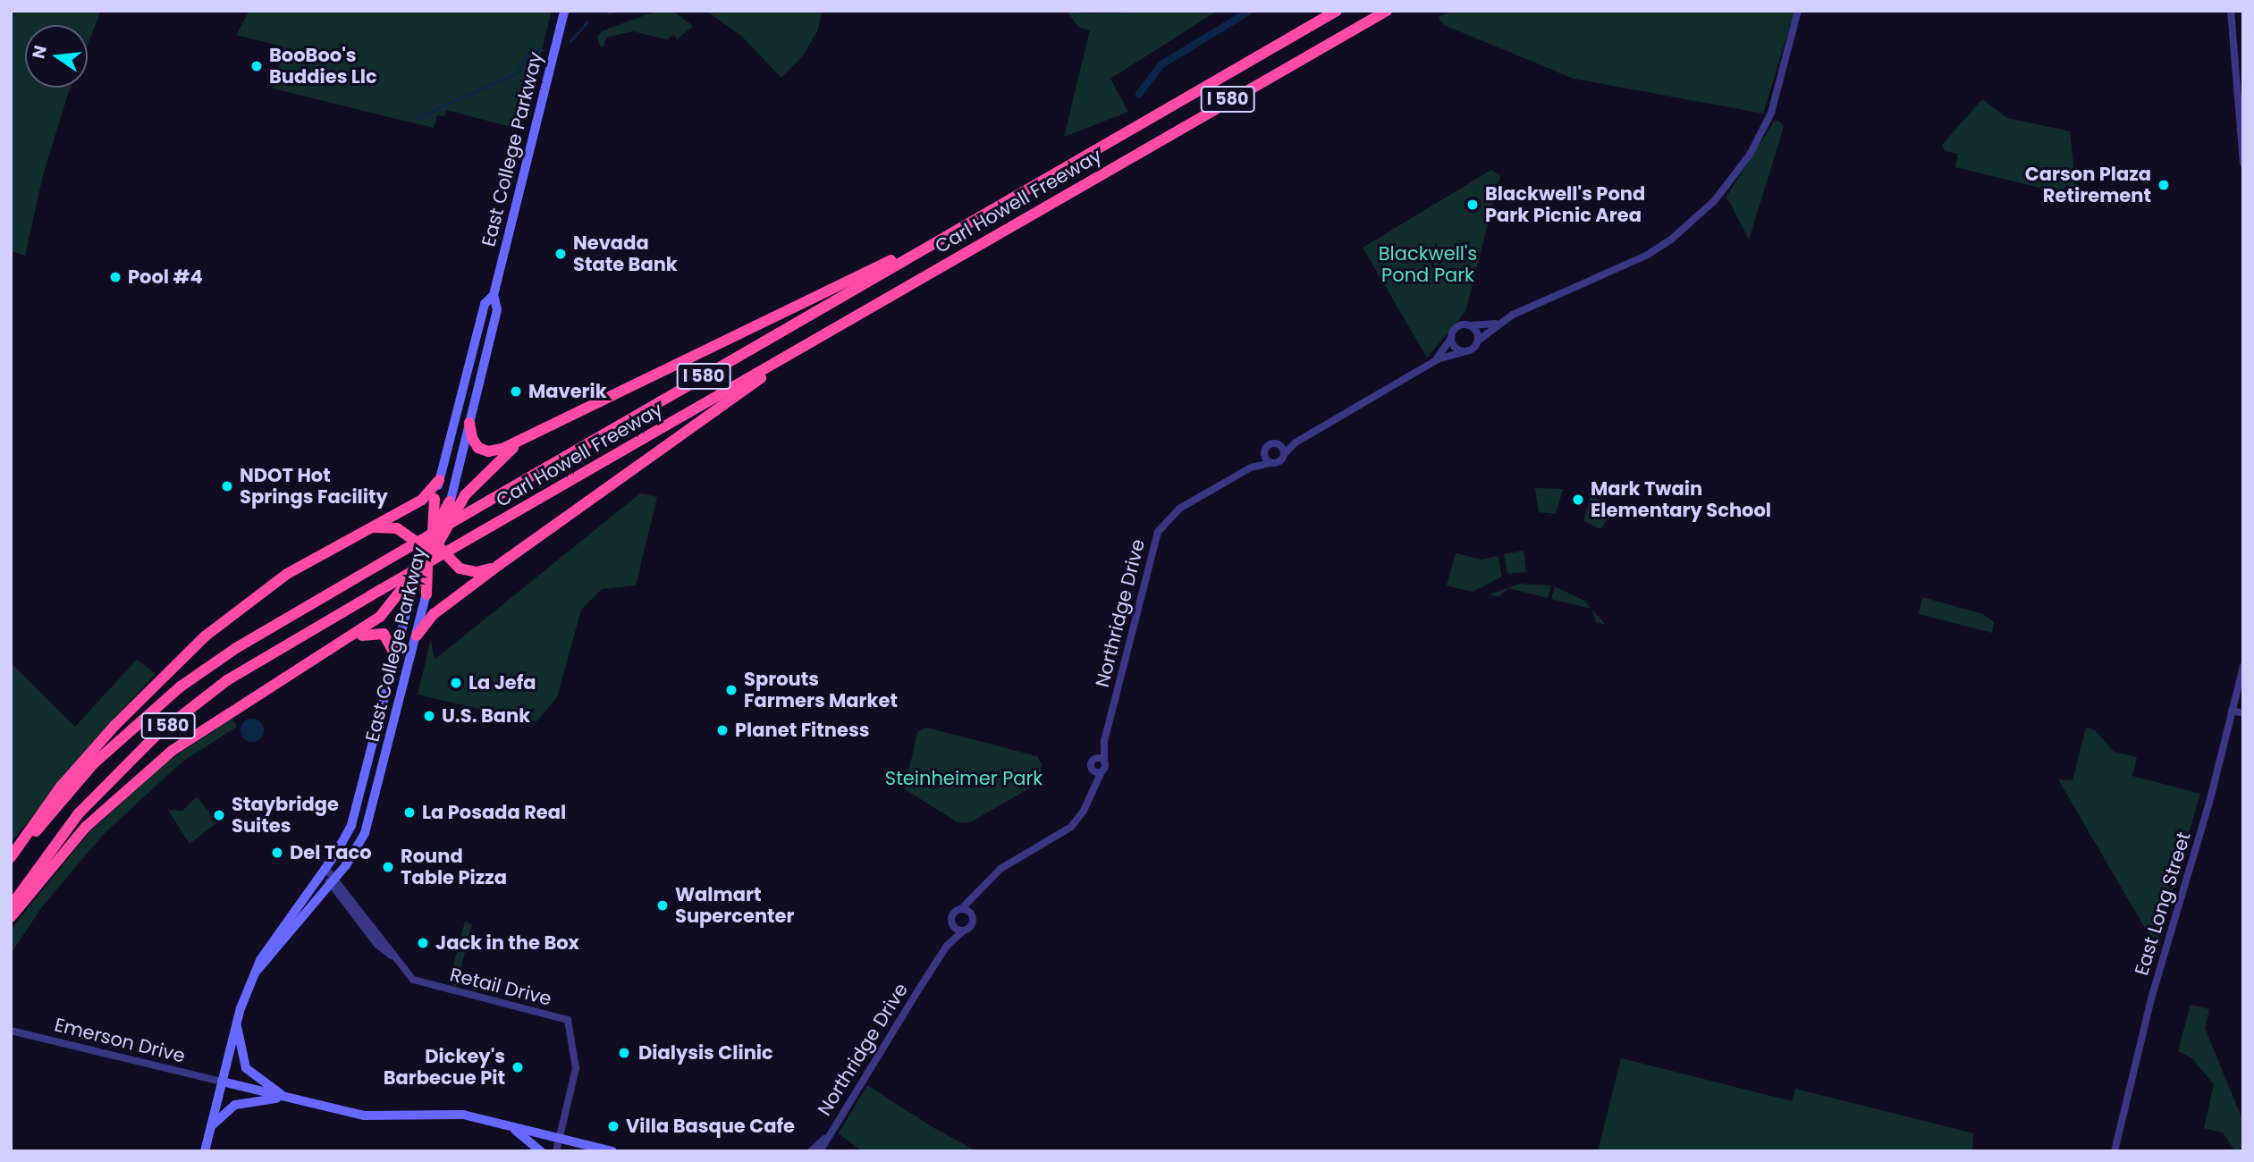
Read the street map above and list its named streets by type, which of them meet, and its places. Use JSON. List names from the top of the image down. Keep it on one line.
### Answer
{"streets":{"highway":["I 580","Carl Howell Freeway"],"main road":["East College Parkway"],"street":["Northridge Drive","East Long Street","Retail Drive","Emerson Drive"]},"crossings":[["East College Parkway","Retail Drive"],["East College Parkway","Emerson Drive"]],"parks":["Blackwell's Pond Park","Steinheimer Park"],"places":["BooBoo's Buddies Llc","Carson Plaza Retirement","Blackwell's Pond Park Picnic Area","Nevada State Bank","Pool #4","Maverik","NDOT Hot Springs Facility","Mark Twain Elementary School","La Jefa","Sprouts Farmers Market","U.S. Bank","Planet Fitness","La Posada Real","Staybridge Suites","Del Taco","Round Table Pizza","Walmart Supercenter","Jack in the Box","Dialysis Clinic","Dickey's Barbecue Pit","Villa Basque Cafe"],"north":"left"}
